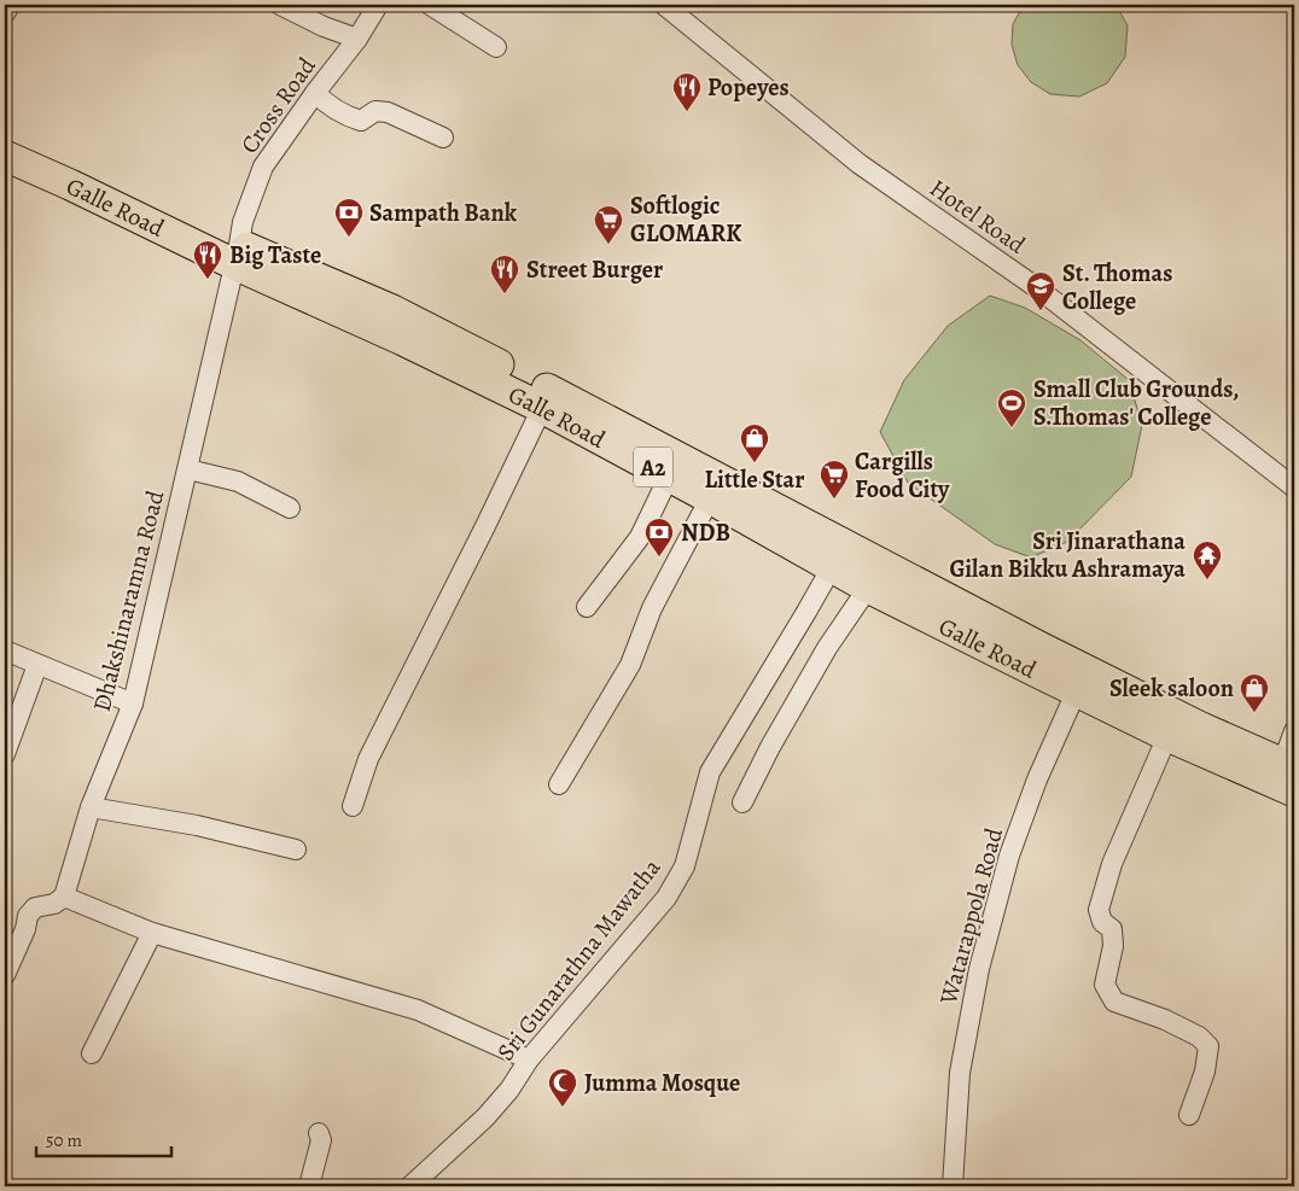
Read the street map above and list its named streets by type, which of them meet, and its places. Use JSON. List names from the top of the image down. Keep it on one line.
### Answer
{"streets":{"highway":["Galle Road","A2"],"street":["Cross Road","Hotel Road","Dhakshinaramna Road","Watarappola Road","Sri Gunarathna Mawatha"]},"crossings":[["Cross Road","Galle Road"],["Cross Road","Dhakshinaramna Road"],["Galle Road","Dhakshinaramna Road"],["Galle Road","Watarappola Road"],["Galle Road","Sri Gunarathna Mawatha"]],"places":{"restaurant":["Popeyes","Big Taste","Street Burger"],"bank":["Sampath Bank","NDB"],"supermarket":["Softlogic GLOMARK","Cargills Food City"],"school or university":["St. Thomas College"],"sports":["Small Club Grounds, S.Thomas' College"],"shop":["Little Star","Sleek saloon"],"temple":["Sri Jinarathana Gilan Bikku Ashramaya"],"mosque":["Jumma Mosque"]},"scale_bar":"50 m"}
